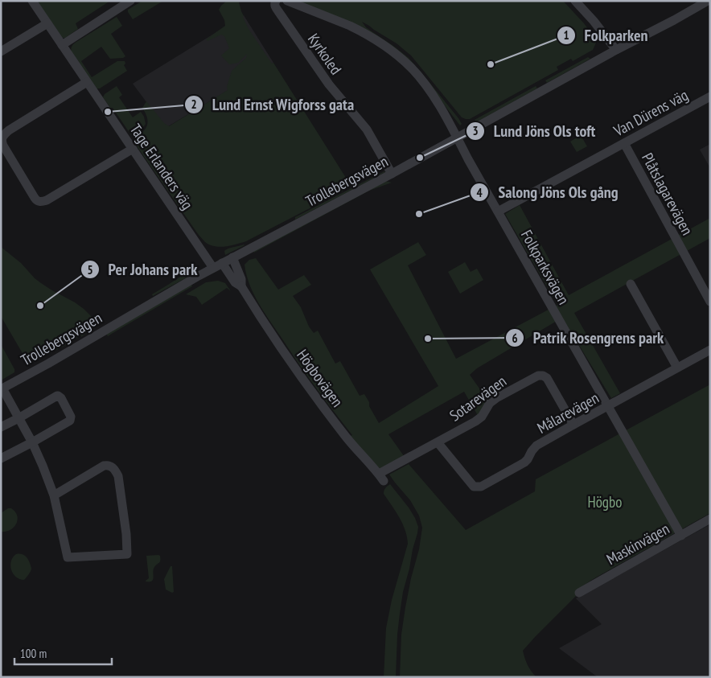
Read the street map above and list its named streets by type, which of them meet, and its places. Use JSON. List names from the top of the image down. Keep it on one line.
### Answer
{"streets":{"street":["Kyrkoled","Van Dürens väg","Tage Erlanders väg","Trollebergsvägen","Plåtslagarevägen","Folkparksvägen","Högbovägen","Sotarevägen","Målarevägen","Maskinvägen"]},"crossings":[["Kyrkoled","Trollebergsvägen"],["Van Dürens väg","Plåtslagarevägen"],["Van Dürens väg","Folkparksvägen"],["Tage Erlanders väg","Trollebergsvägen"],["Trollebergsvägen","Folkparksvägen"],["Trollebergsvägen","Högbovägen"],["Folkparksvägen","Målarevägen"],["Folkparksvägen","Maskinvägen"],["Högbovägen","Sotarevägen"],["Sotarevägen","Målarevägen"]],"parks":["Högbo"],"places":["Folkparken","Lund Ernst Wigforss gata","Lund Jöns Ols toft","Salong Jöns Ols gång","Per Johans park","Patrik Rosengrens park"],"scale_bar":"100 m"}
